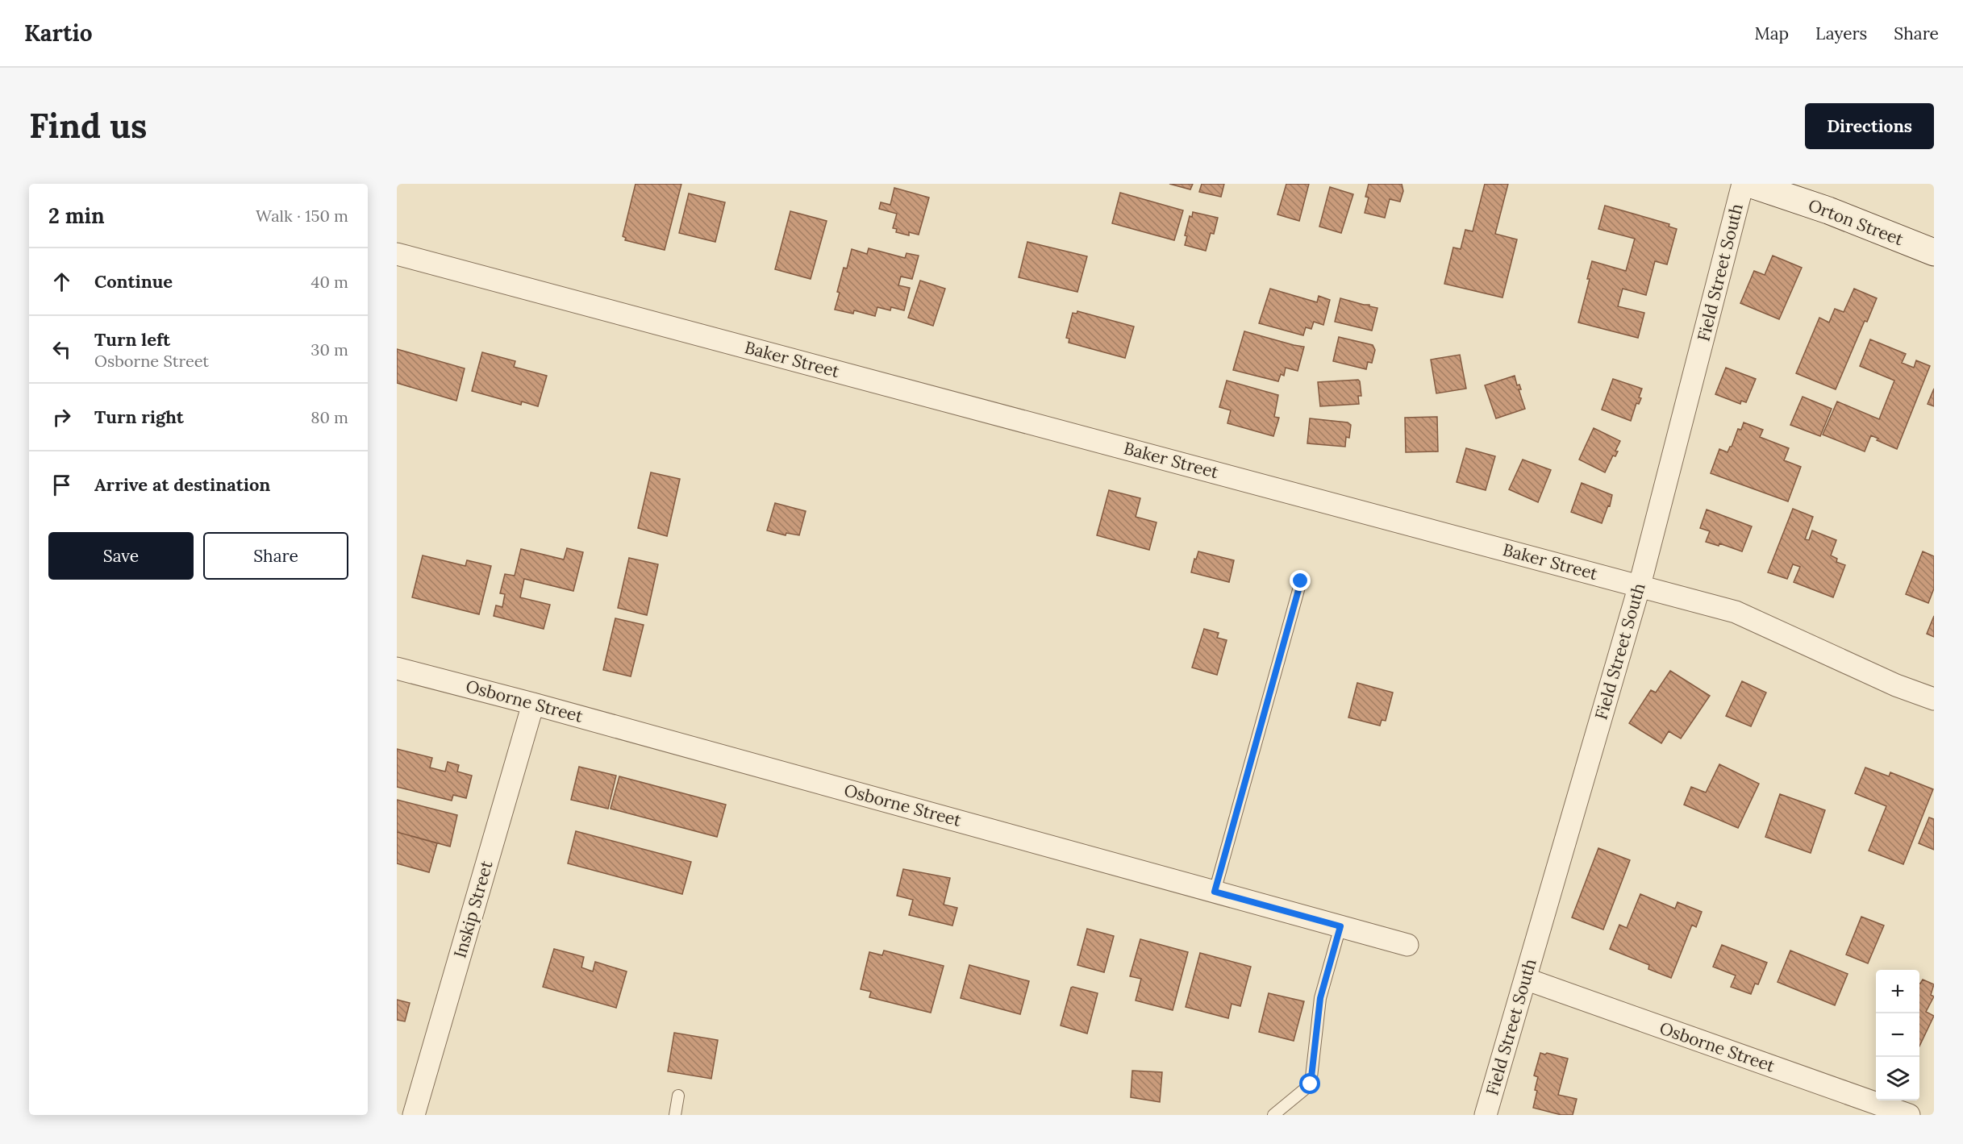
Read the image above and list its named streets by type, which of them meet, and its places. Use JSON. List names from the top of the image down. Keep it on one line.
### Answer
{"streets":{"main road":["Orton Street"],"street":["Field Street South","Baker Street","Osborne Street","Inskip Street"]},"crossings":[["Field Street South","Baker Street"],["Field Street South","Osborne Street"],["Osborne Street","Inskip Street"]],"page":{"header":"Kartio","nav":["Map","Layers","Share"],"buttons":["Directions",["Save","Share"]],"title":"Find us","heading":["2 min","Walk · 150 m"],"list":[["Continue","40 m"],["Turn left","Osborne Street","30 m"],["Turn right","80 m"],"Arrive at destination"],"map_buttons":["+","−"]}}
